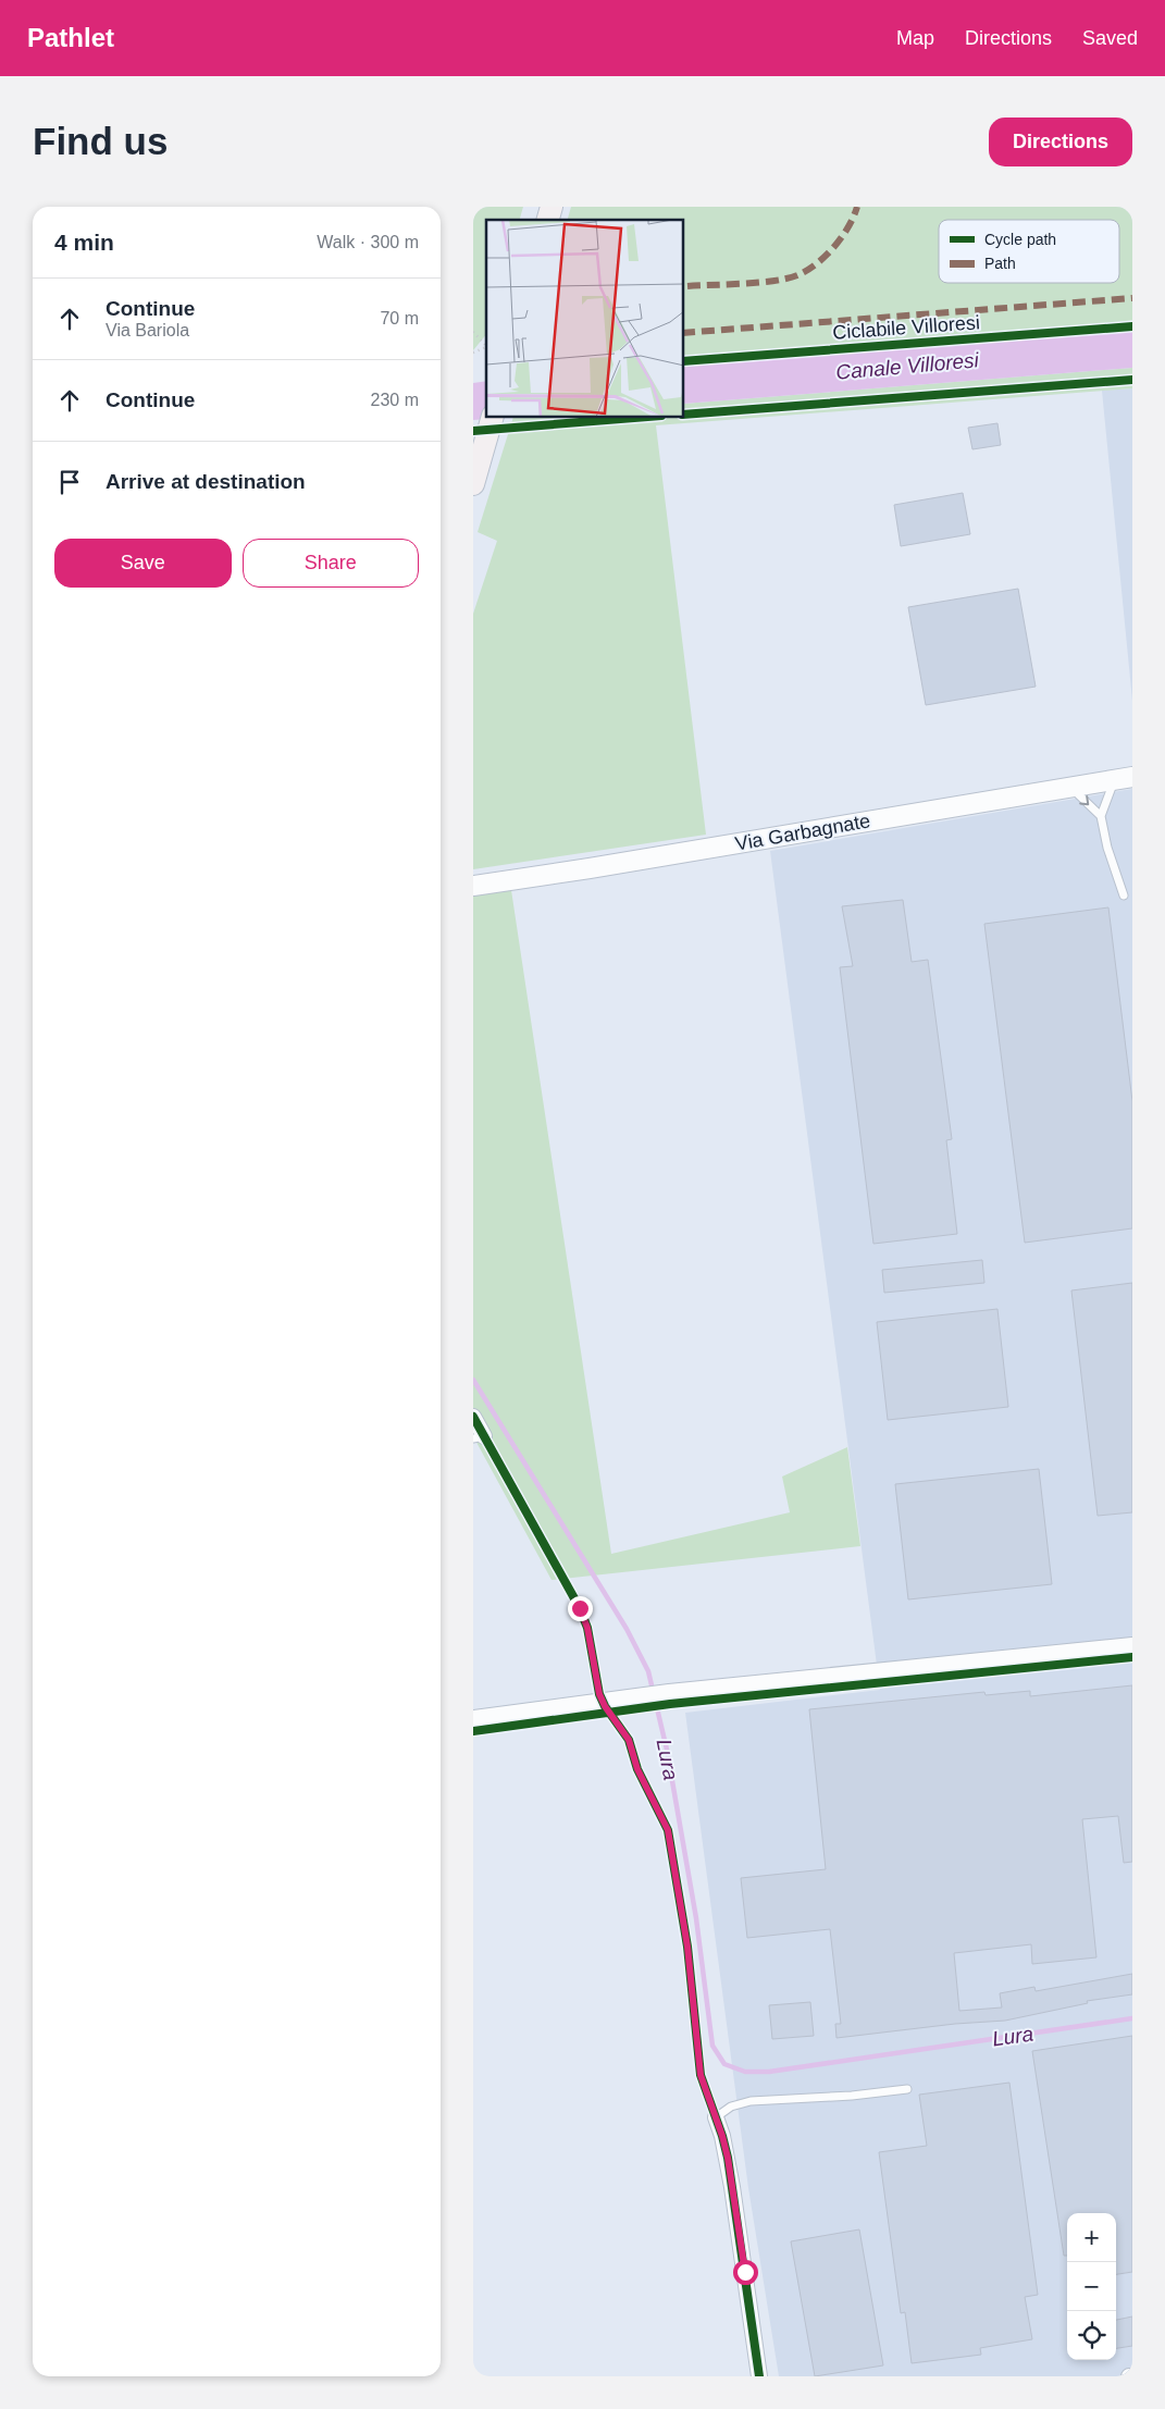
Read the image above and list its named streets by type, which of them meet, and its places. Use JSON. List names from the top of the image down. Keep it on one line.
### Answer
{"streets":{"street":["Via Garbagnate"],"cycle path":["Ciclabile Villoresi"]},"water":["Canale Villoresi","Lura"],"legend":["Cycle path","Path"],"page":{"header":"Pathlet","nav":["Map","Directions","Saved"],"buttons":["Directions",["Save","Share"]],"title":"Find us","heading":["4 min","Walk · 300 m"],"list":[["Continue","Via Bariola","70 m"],["Continue","230 m"],"Arrive at destination"],"map_buttons":["+","−"]}}
